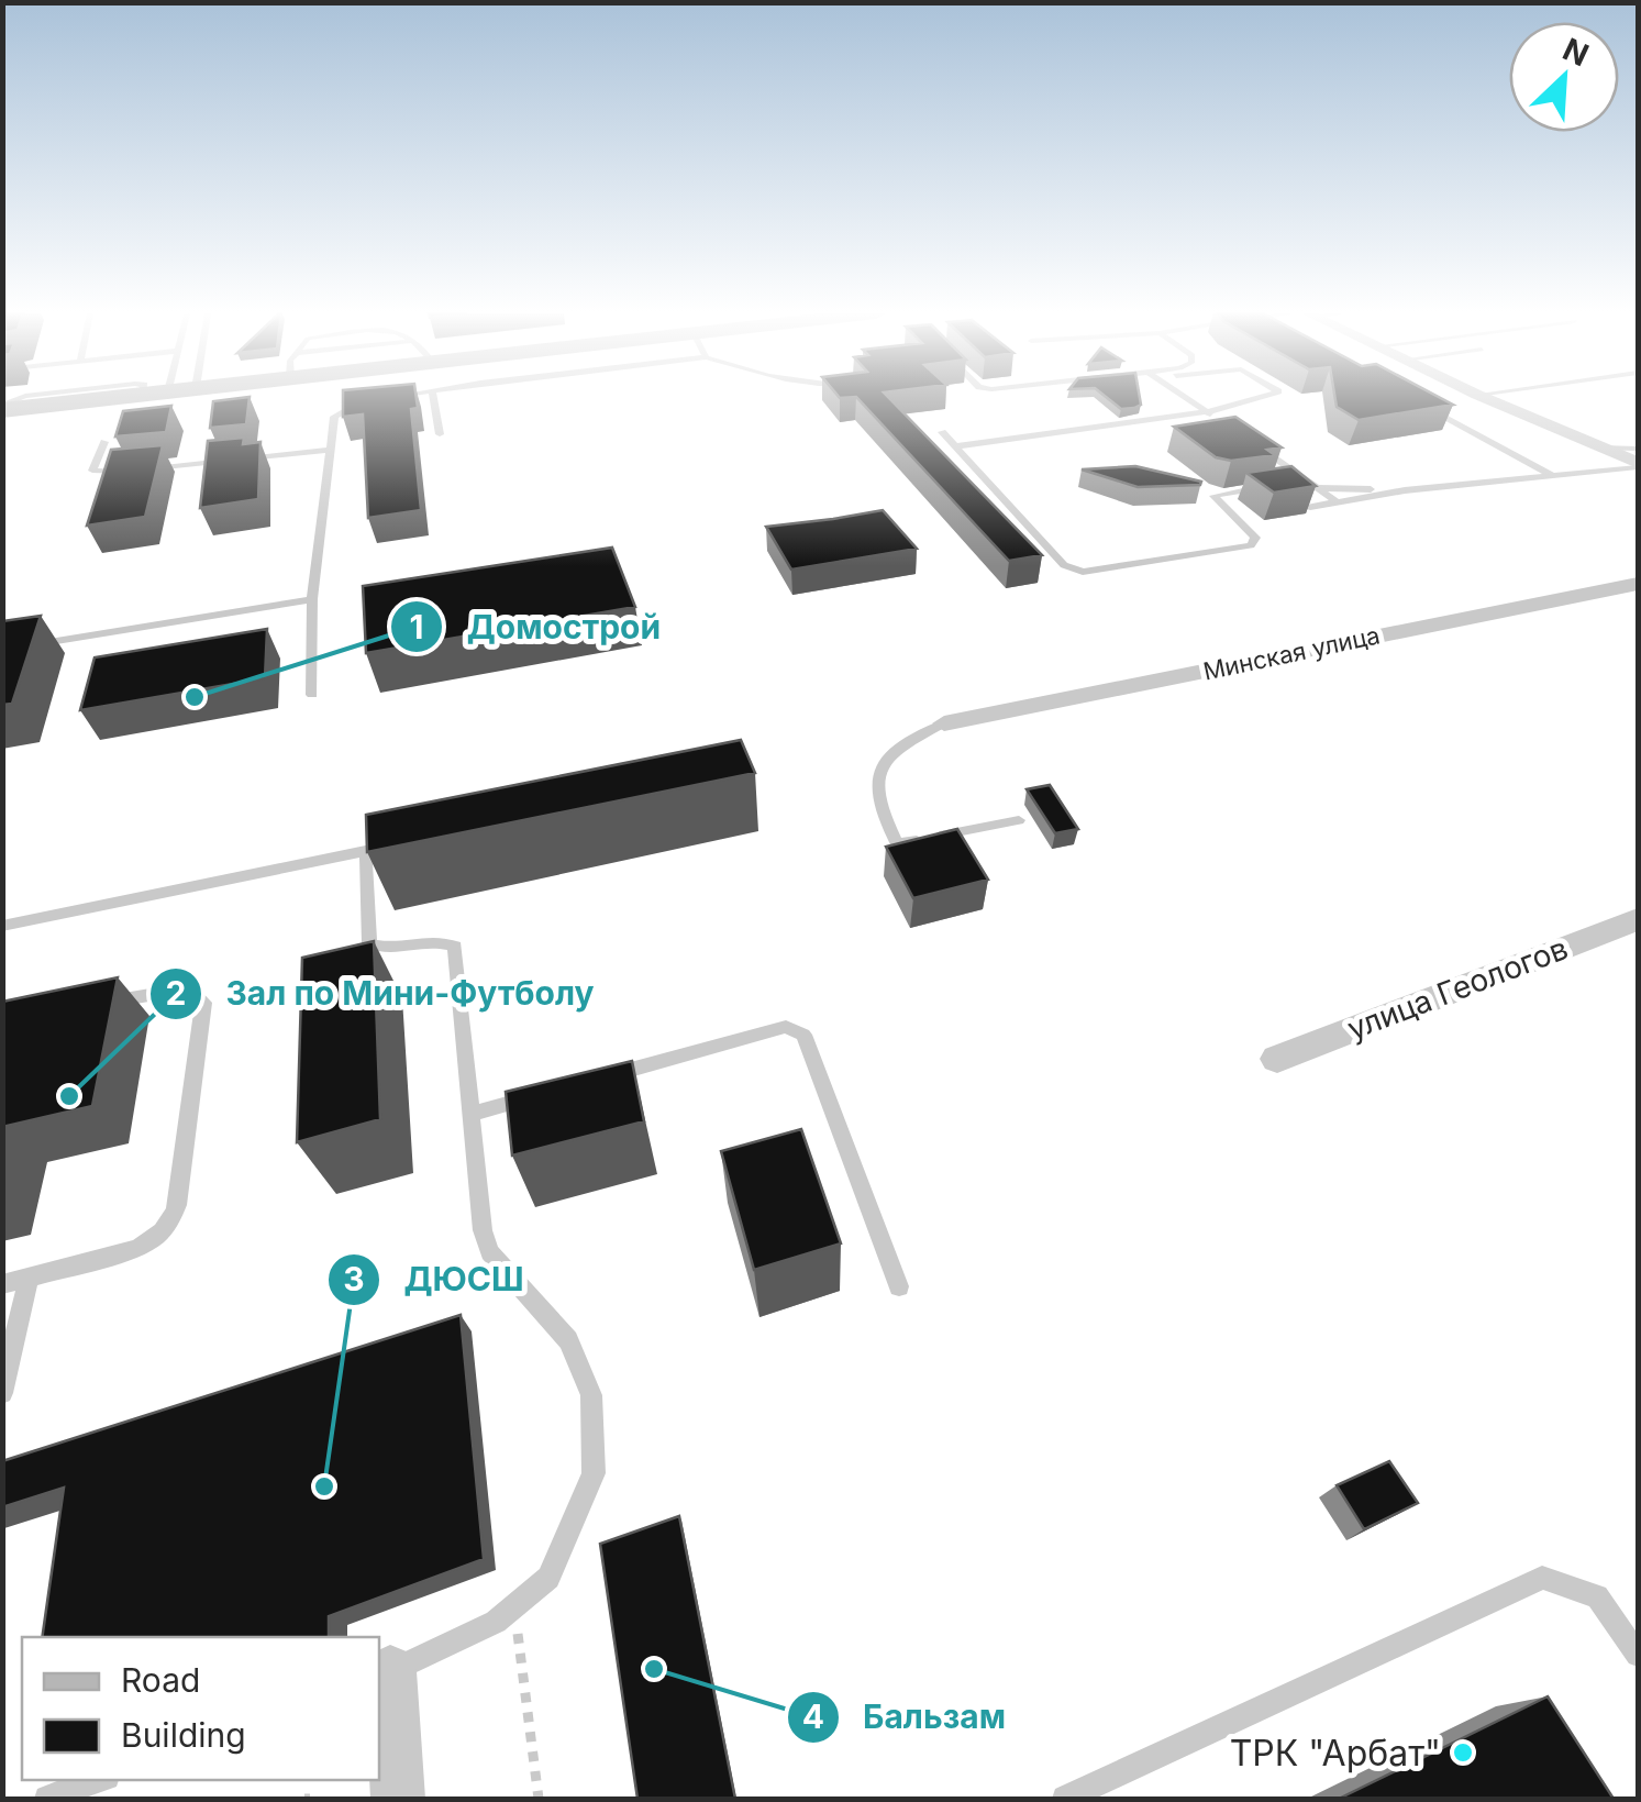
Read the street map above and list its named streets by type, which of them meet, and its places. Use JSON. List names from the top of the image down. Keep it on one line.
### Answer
{"streets":{"street":["Минская улица","улица Геологов"]},"places":["Домострой","Зал по Мини-Футболу","ДЮСШ","Бальзам","ТРК \"Арбат\""],"legend":["Road","Building"],"north":"top right"}
